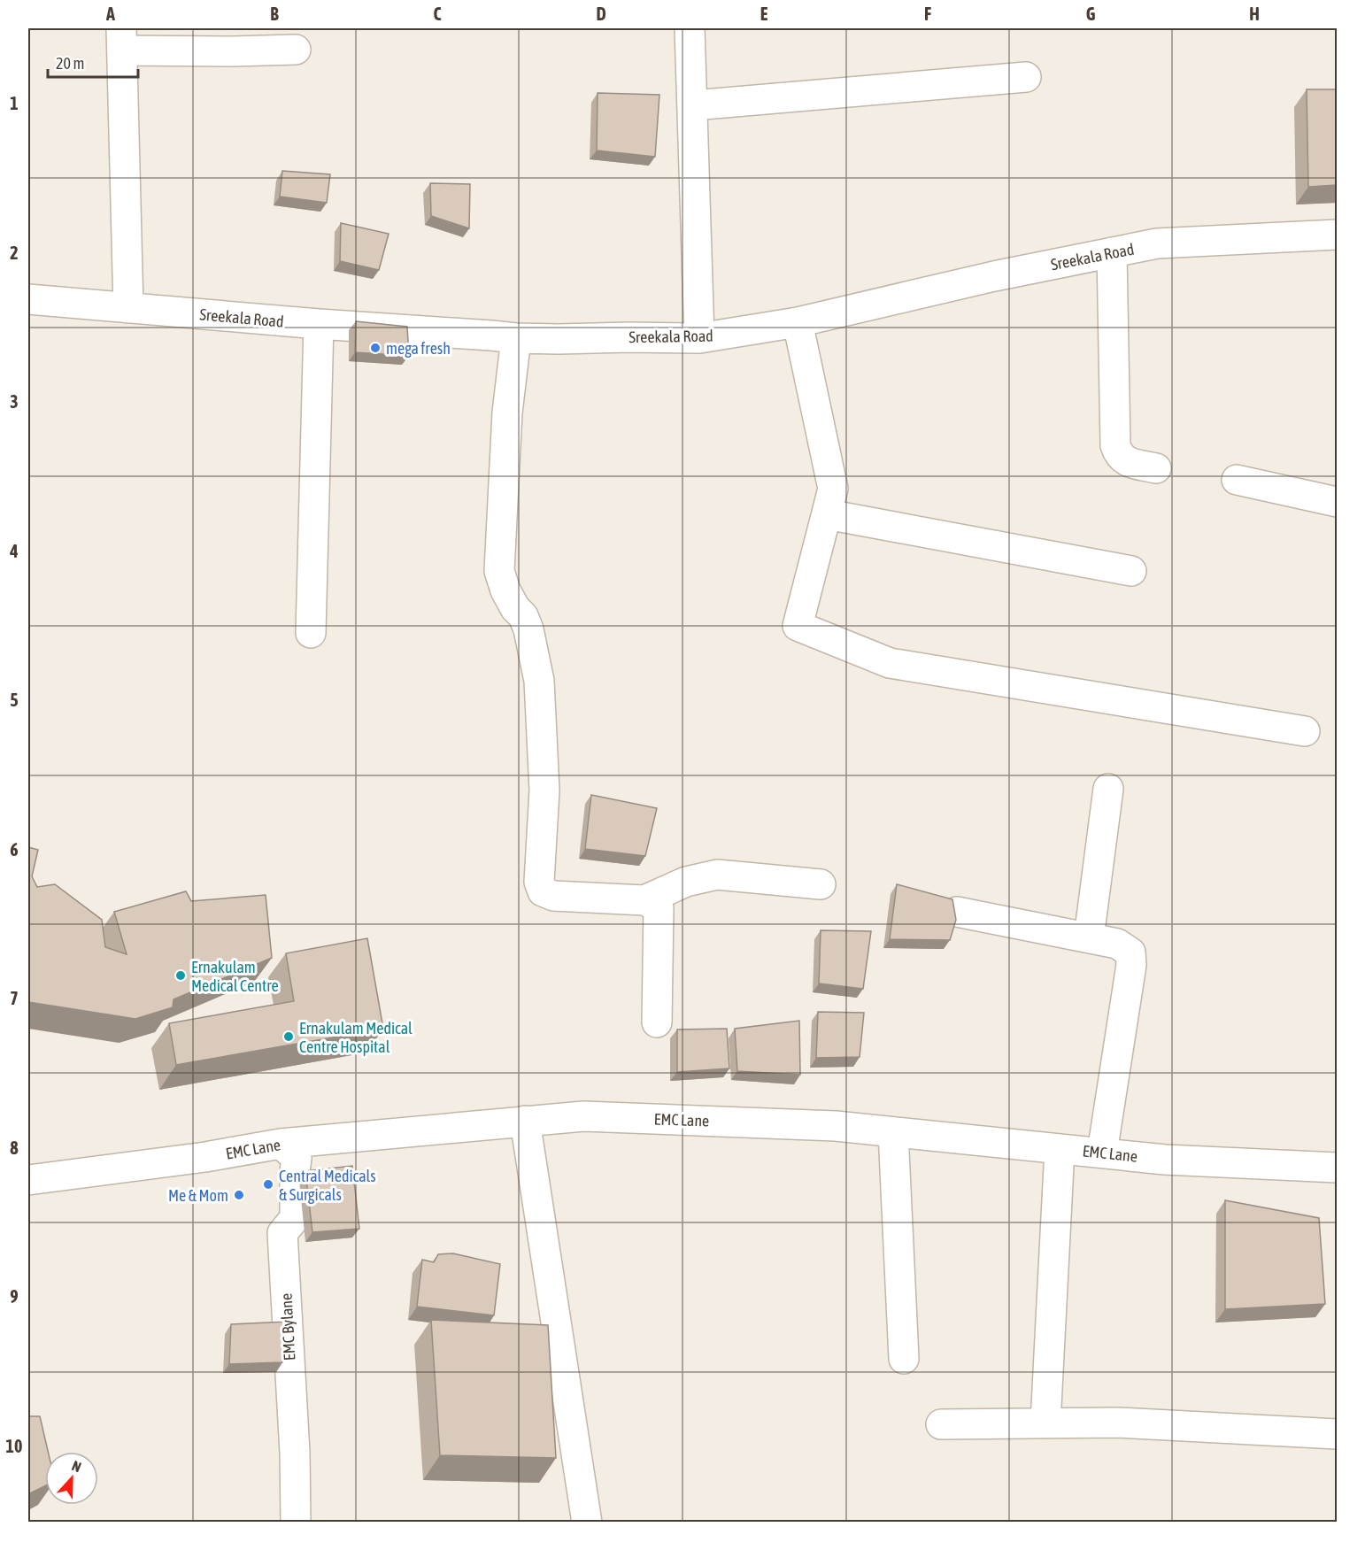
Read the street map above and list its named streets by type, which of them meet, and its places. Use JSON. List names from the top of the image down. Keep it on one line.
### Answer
{"streets":{"street":["Sreekala Road","EMC Lane","EMC Bylane"]},"crossings":[["EMC Lane","EMC Bylane"]],"places":["mega fresh","Ernakulam Medical Centre","Ernakulam Medical Centre Hospital","Central Medicals & Surgicals","Me & Mom"],"scale_bar":"20 m","north":"top","grid":{"columns":["A","B","C","D","E","F","G","H"],"rows":["1","2","3","4","5","6","7","8","9","10"]}}
